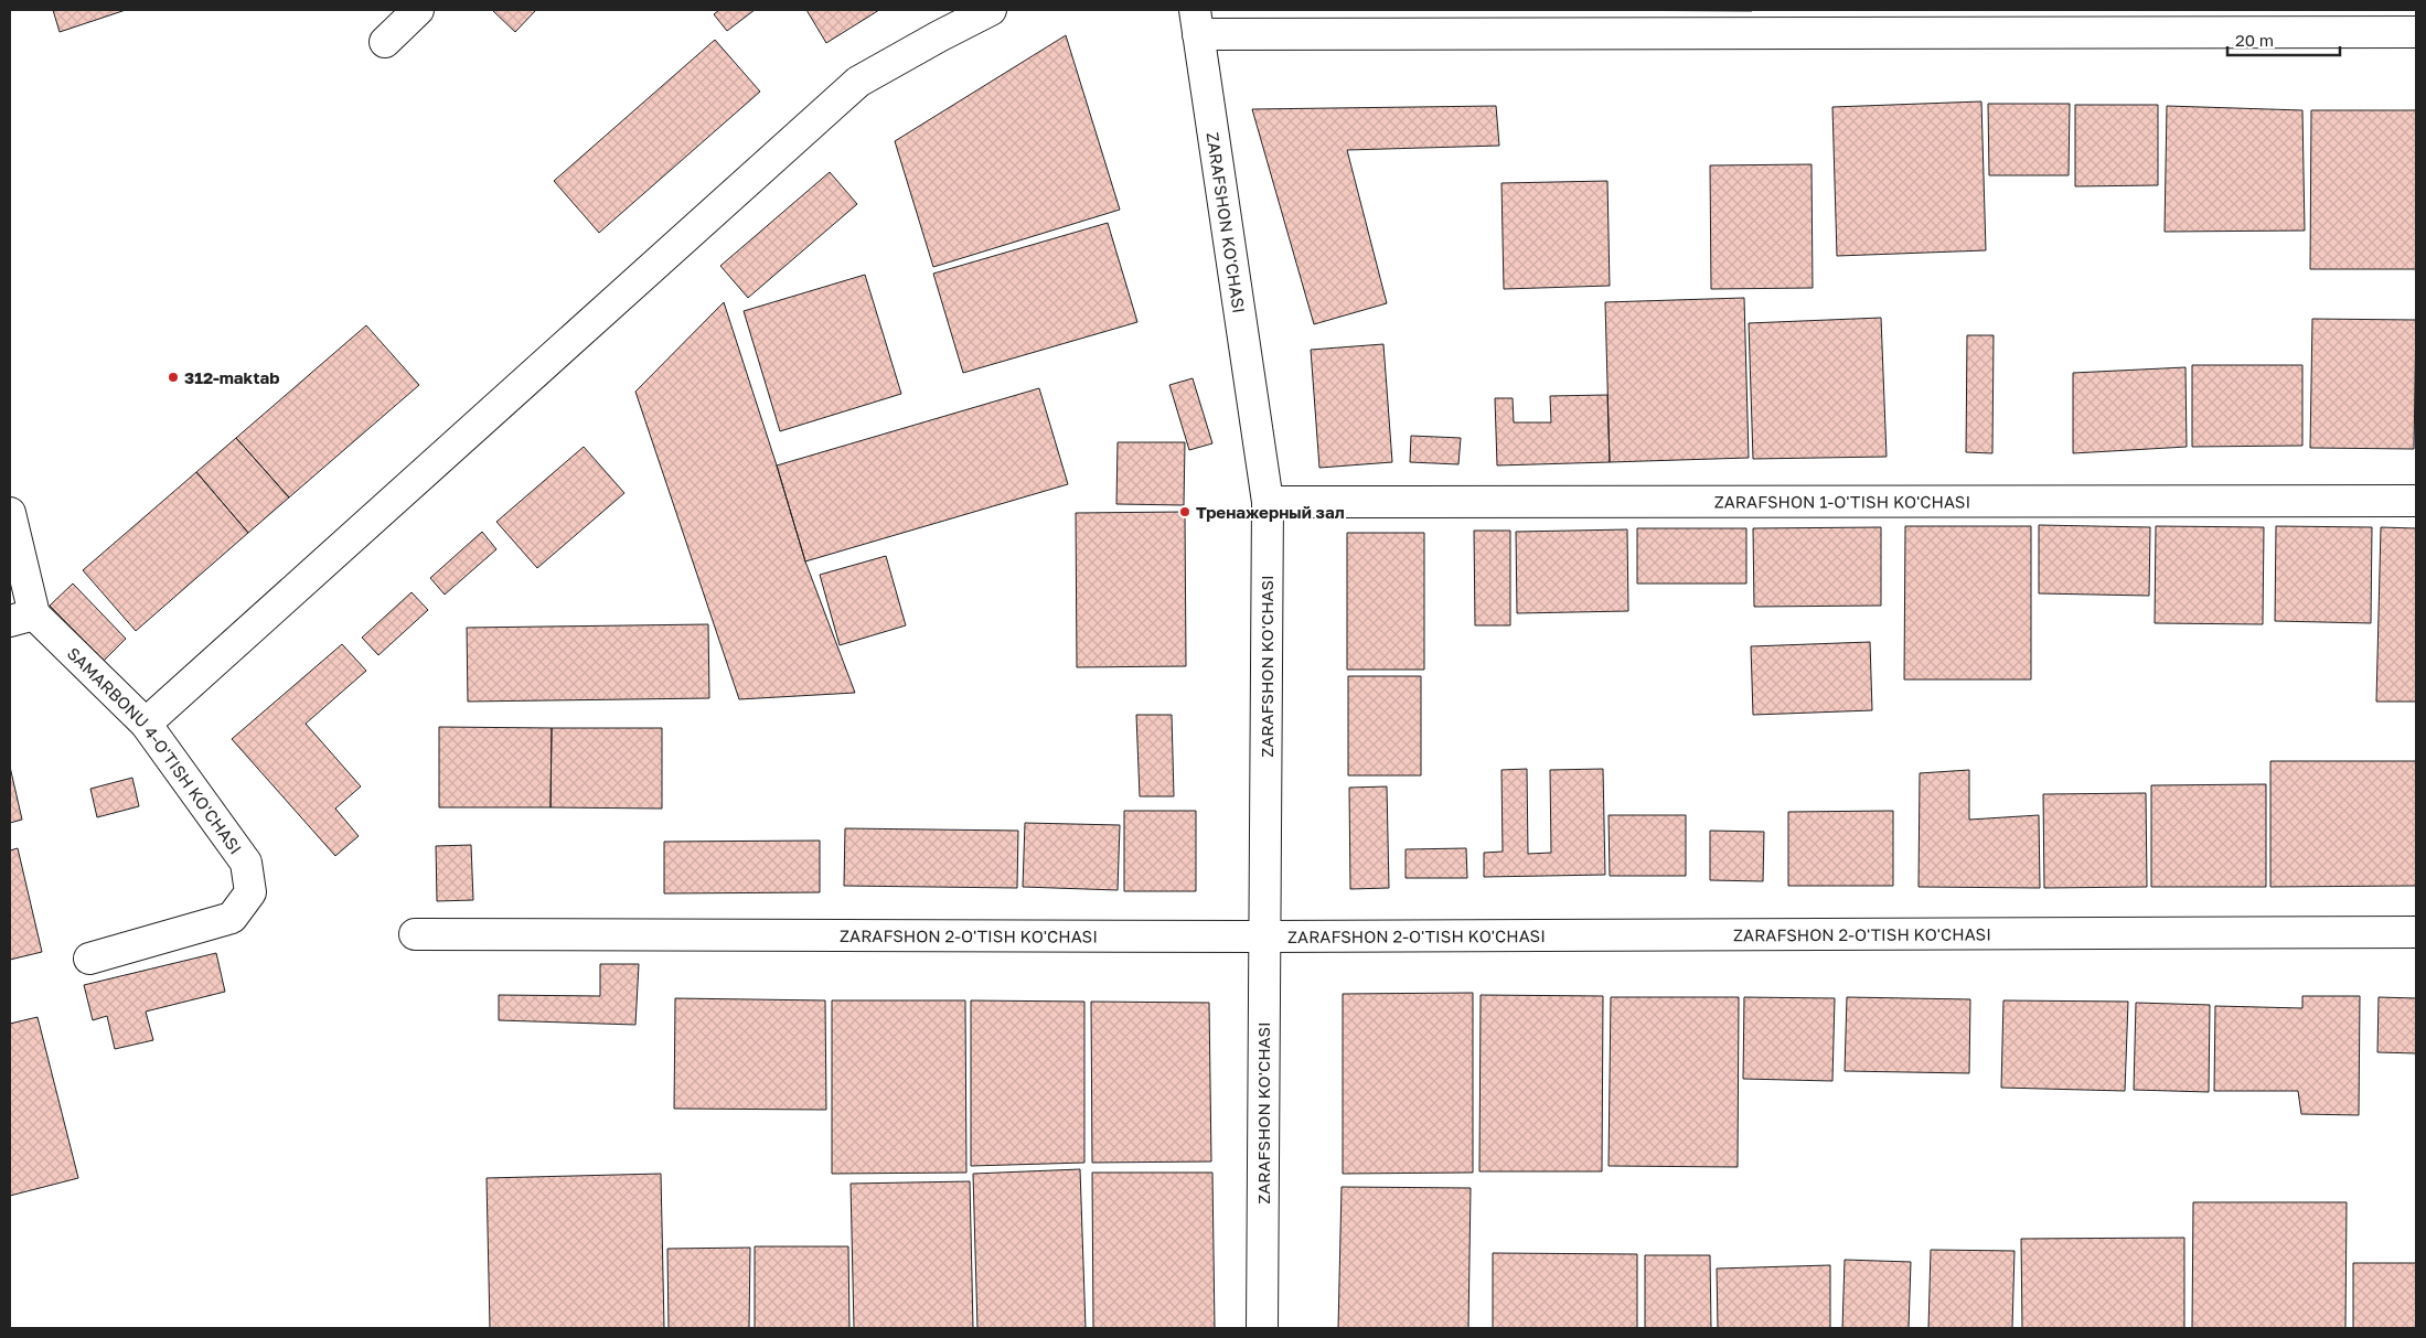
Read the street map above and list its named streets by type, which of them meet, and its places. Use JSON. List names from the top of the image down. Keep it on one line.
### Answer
{"streets":{"street":["ZARAFSHON KO'CHASI","ZARAFSHON 1-O'TISH KO'CHASI","SAMARBONU 4-O'TISH KO'CHASI","ZARAFSHON 2-O'TISH KO'CHASI"]},"crossings":[["ZARAFSHON KO'CHASI","ZARAFSHON 1-O'TISH KO'CHASI"],["ZARAFSHON KO'CHASI","ZARAFSHON 2-O'TISH KO'CHASI"]],"places":["312-maktab","Тренажерный зал"],"scale_bar":"20 m"}
